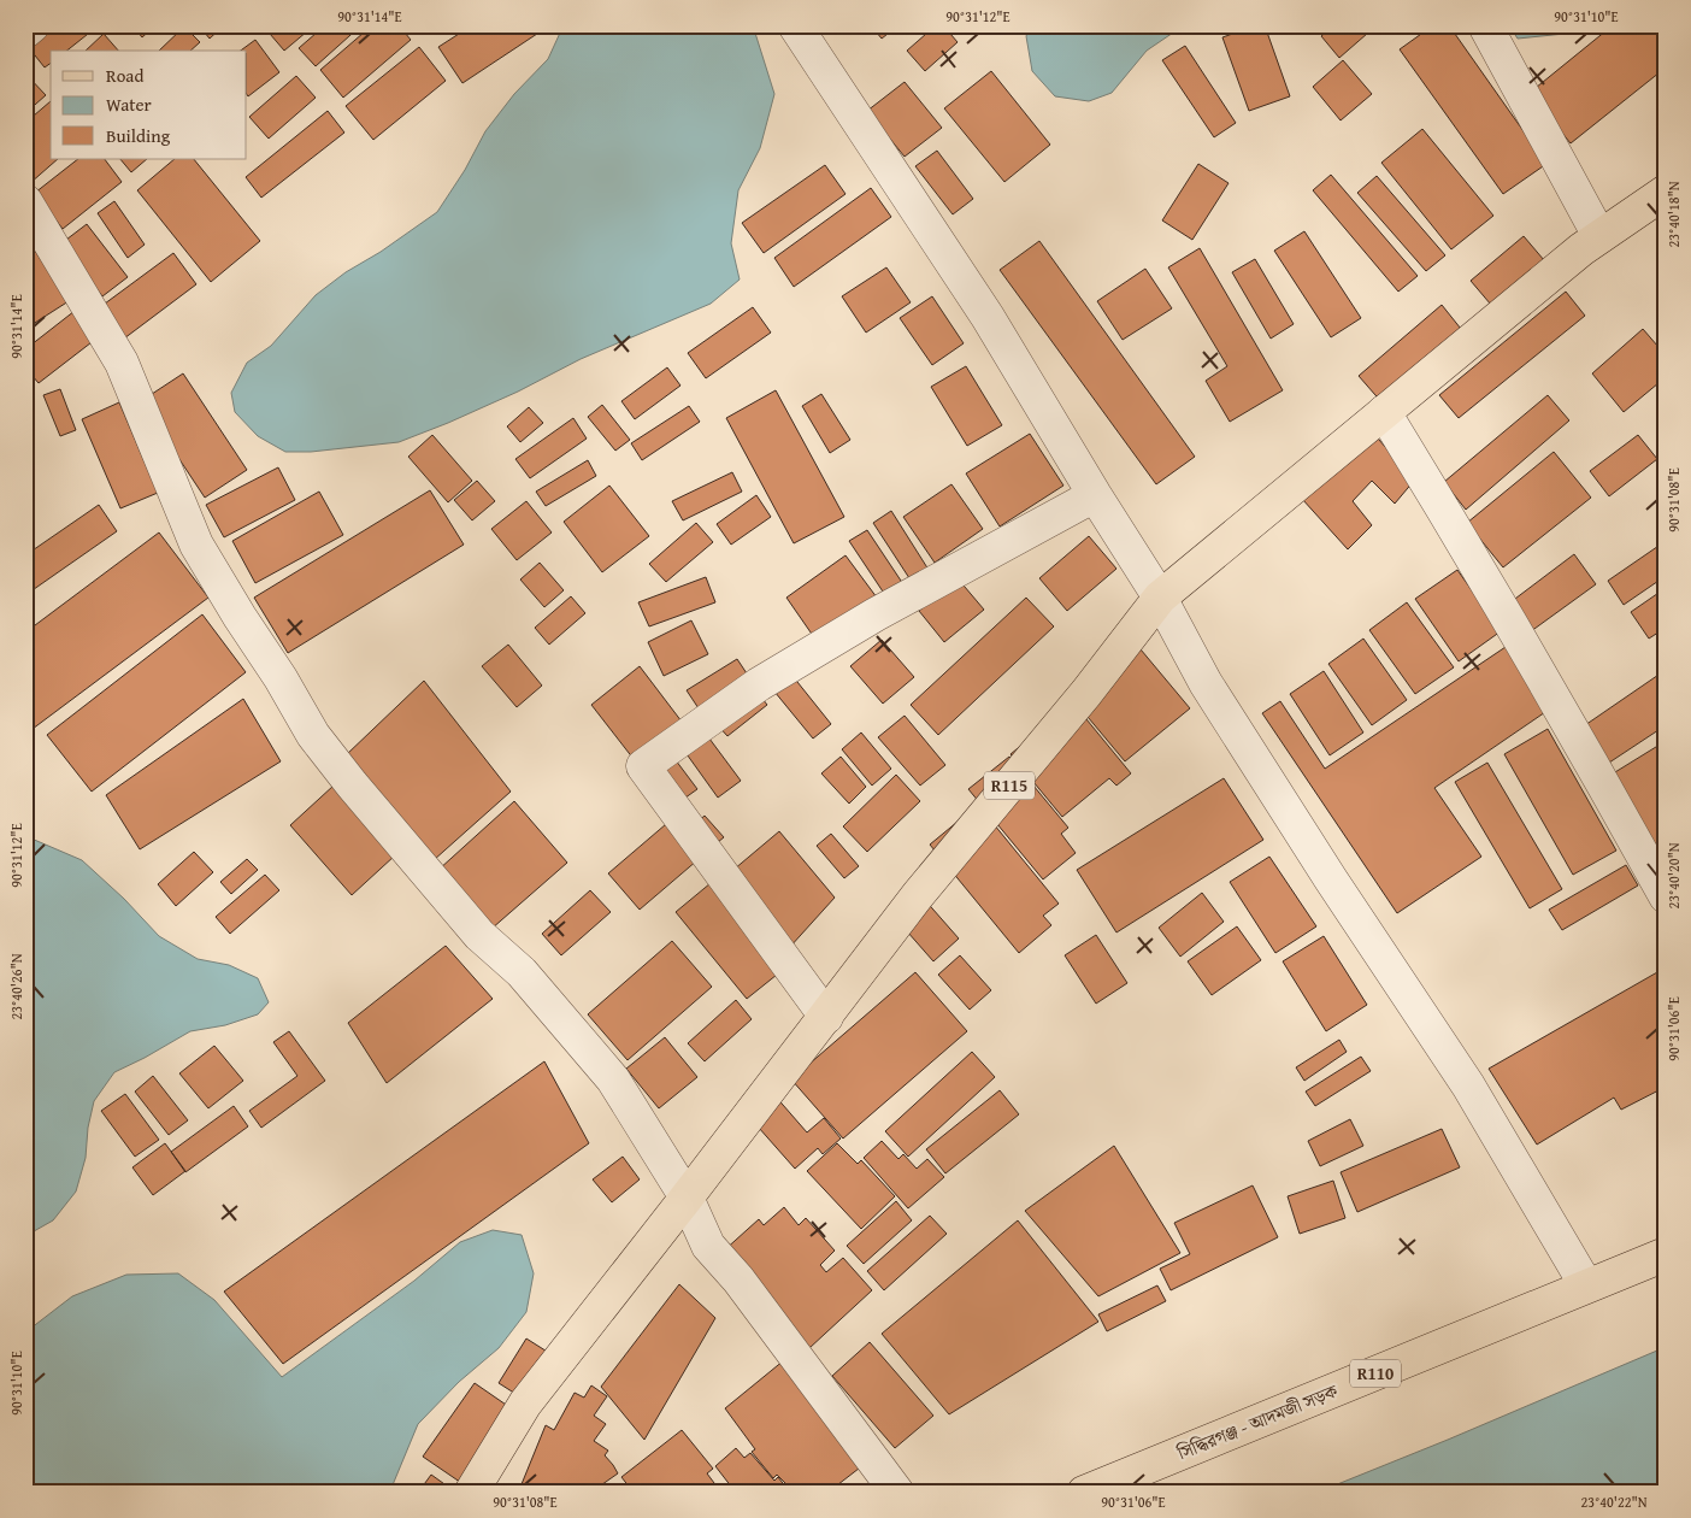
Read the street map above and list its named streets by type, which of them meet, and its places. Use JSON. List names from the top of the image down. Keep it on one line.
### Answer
{"streets":{"main road":["R115","R110","সিদ্ধিরগঞ্জ - আদমজী সড়ক"]},"legend":["Road","Water","Building"],"coordinates":["90°31'14\"E","90°31'12\"E","90°31'10\"E","23°40'18\"N","90°31'08\"E","23°40'20\"N","23°40'26\"N","90°31'06\"E","23°40'22\"N"]}
